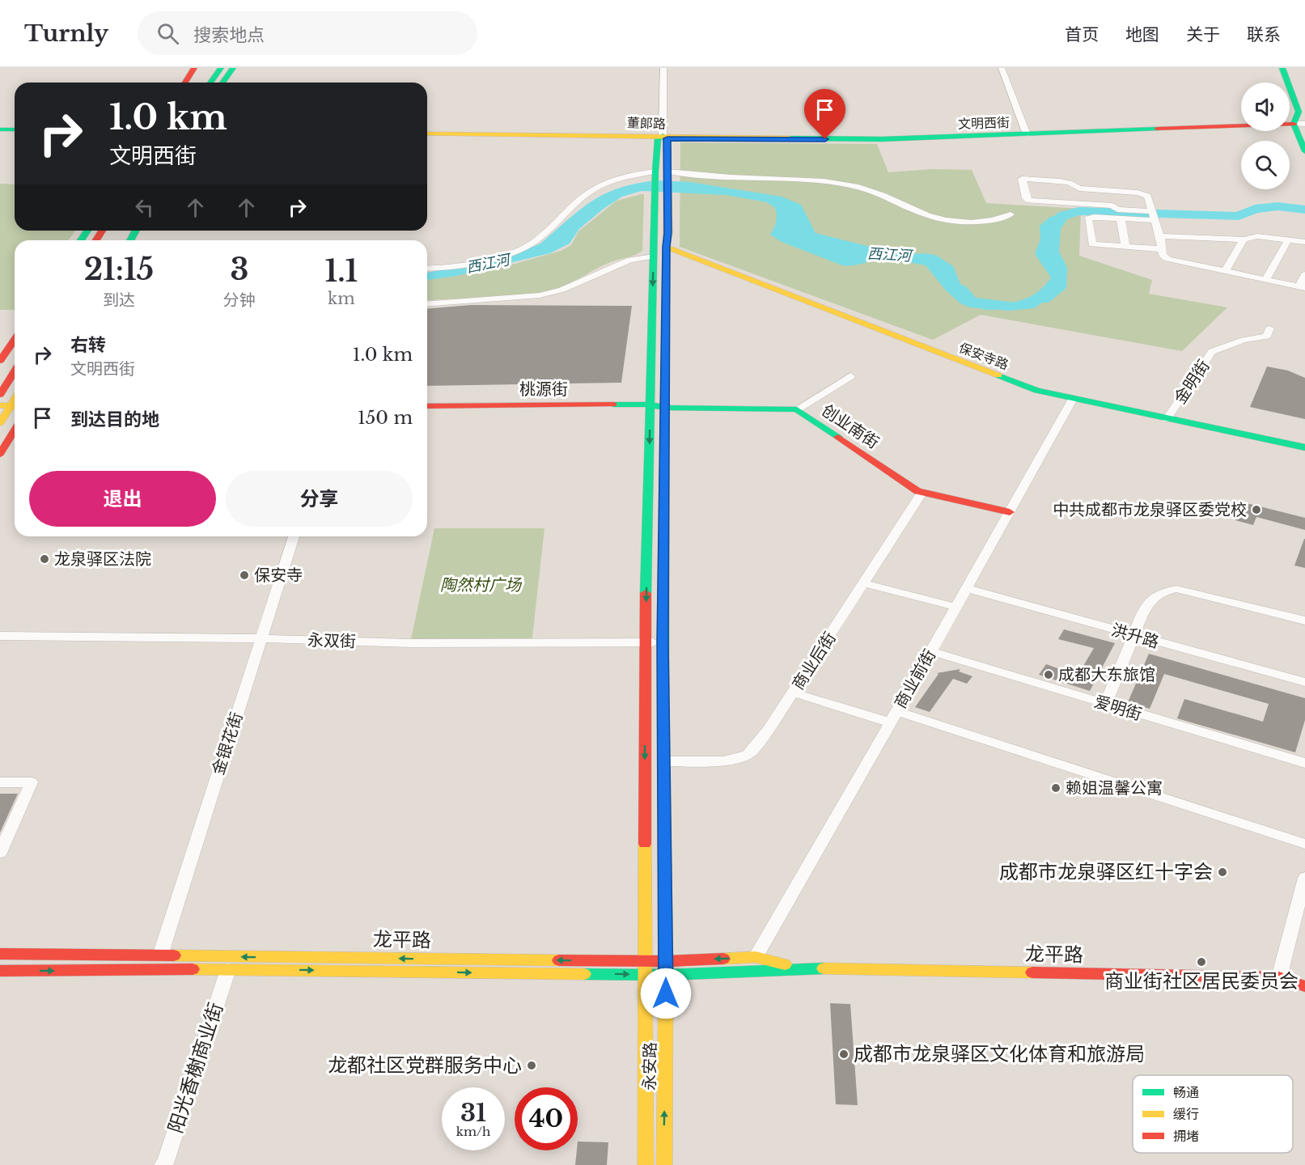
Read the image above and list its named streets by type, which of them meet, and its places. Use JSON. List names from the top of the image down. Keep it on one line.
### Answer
{"streets":{"street":["董郞路","文明西街","保安寺路","金明街","桃源街","创业南街","洪升路","永双街","商业后街","商业前街","爱明街","金银花街","龙平路","永安路","阳光香榭商业街"]},"crossings":[["董郞路","文明西街"],["董郞路","永安路"],["文明西街","永安路"],["保安寺路","金明街"],["保安寺路","商业前街"],["保安寺路","永安路"],["桃源街","创业南街"],["桃源街","永安路"],["创业南街","商业后街"],["创业南街","商业前街"],["创业南街","永安路"],["洪升路","商业前街"],["永双街","金银花街"],["永双街","永安路"],["商业后街","永安路"],["商业前街","爱明街"],["商业前街","龙平路"],["金银花街","龙平路"],["龙平路","永安路"],["龙平路","阳光香榭商业街"]],"water":["西江河"],"parks":["陶然村广场"],"places":["中共成都市龙泉驿区委党校","龙泉驿区法院","保安寺","成都大东旅馆","赖姐温馨公寓","成都市龙泉驿区红十字会","商业街社区居民委员会","成都市龙泉驿区文化体育和旅游局","龙都社区党群服务中心"],"legend":["畅通","缓行","拥堵"],"page":{"header":"Turnly","search":"搜索地点","nav":["首页","地图","关于","联系"],"turn":["1.0 km","文明西街"],"eta":["21:15","到达","3","分钟","1.1","km"],"list":[{"name":"右转","note":"文明西街","value":"1.0 km"},{"name":"到达目的地","value":"150 m"}],"buttons":["退出","分享"],"speed":"31 km/h","limit":"40"}}
